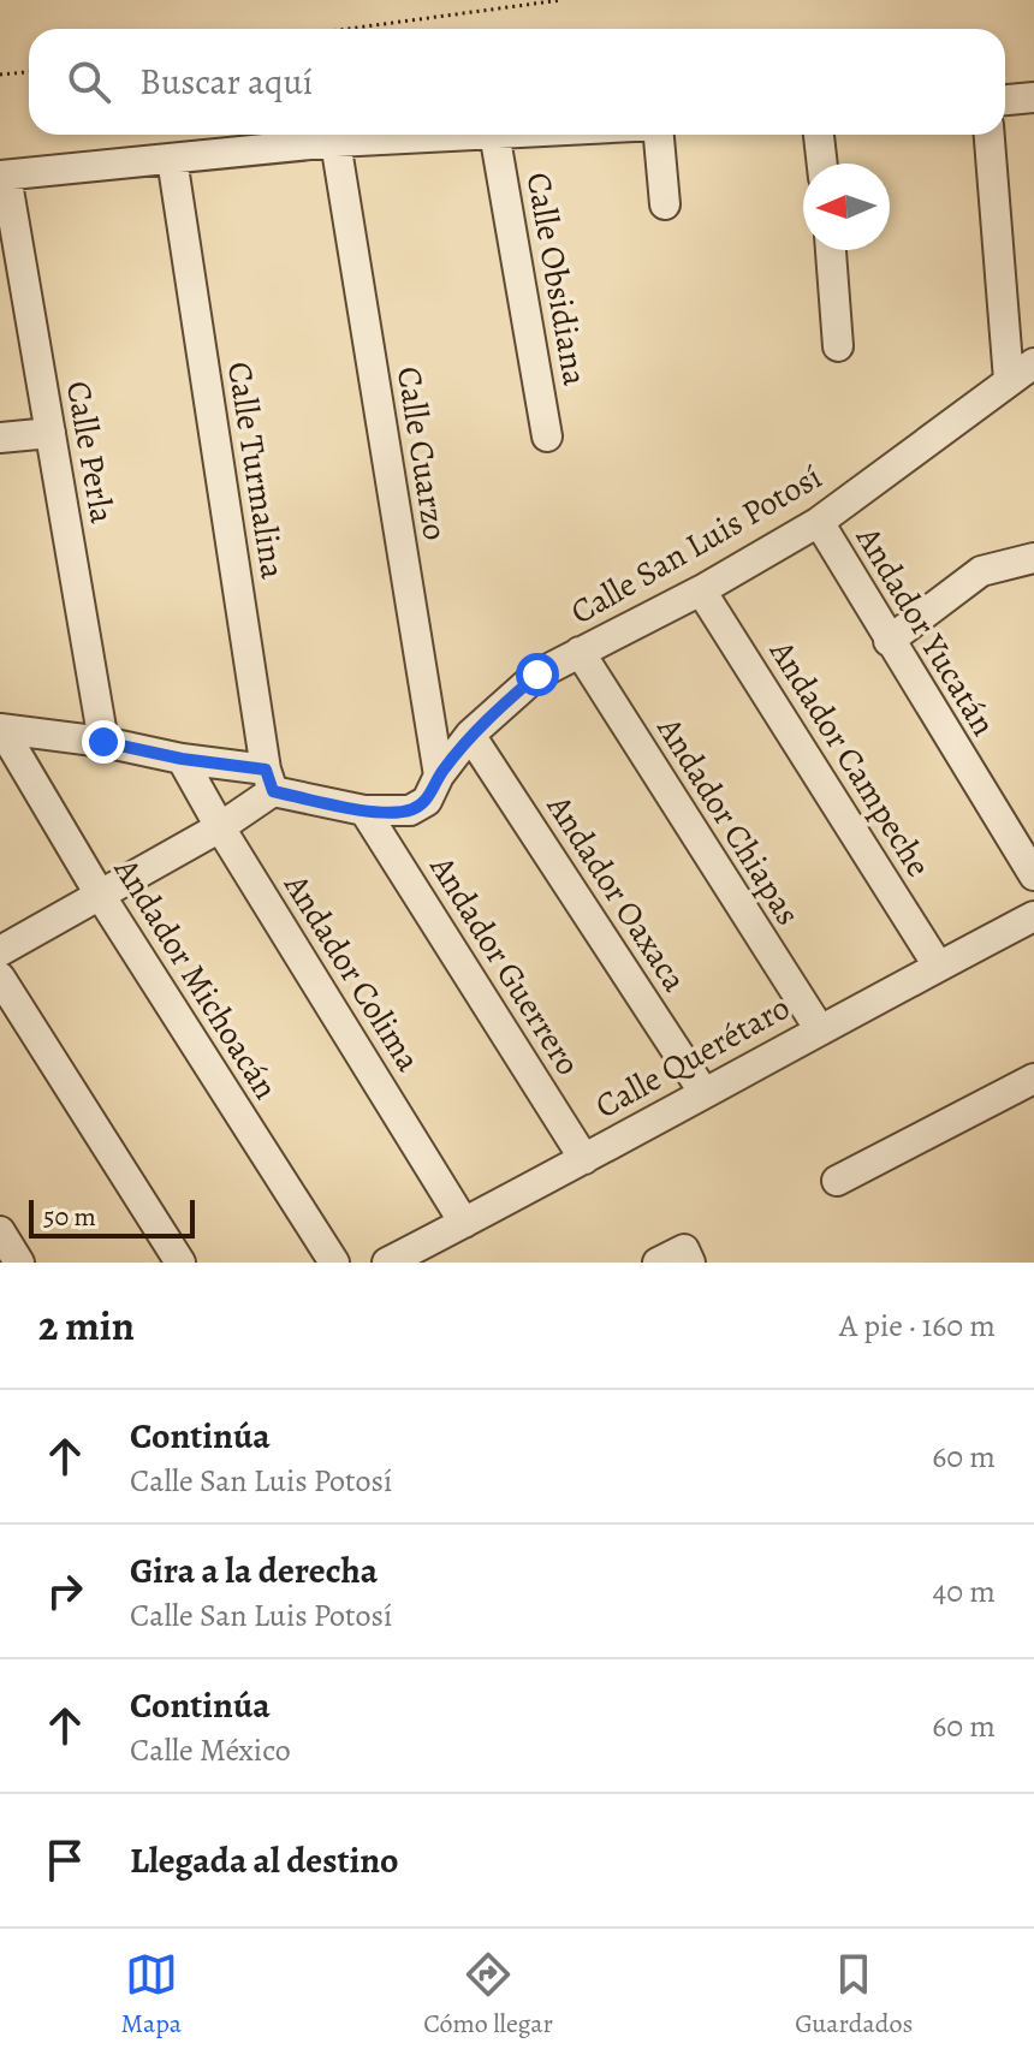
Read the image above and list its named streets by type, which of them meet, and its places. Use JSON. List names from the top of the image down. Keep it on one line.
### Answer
{"streets":{"street":["Calle Obsidiana","Calle Perla","Calle Cuarzo","Calle Turmalina","Calle San Luis Potosí","Andador Yucatán","Andador Campeche","Andador Chiapas","Andador Oaxaca","Andador Guerrero","Andador Colima","Andador Michoacán","Calle Querétaro"]},"crossings":[["Calle Perla","Calle San Luis Potosí"],["Calle Cuarzo","Calle San Luis Potosí"],["Calle Turmalina","Calle San Luis Potosí"],["Calle San Luis Potosí","Andador Yucatán"],["Calle San Luis Potosí","Andador Campeche"],["Calle San Luis Potosí","Andador Chiapas"],["Calle San Luis Potosí","Andador Oaxaca"],["Calle San Luis Potosí","Andador Guerrero"],["Calle San Luis Potosí","Andador Colima"],["Calle San Luis Potosí","Andador Michoacán"],["Andador Campeche","Calle Querétaro"],["Andador Chiapas","Calle Querétaro"],["Andador Oaxaca","Calle Querétaro"],["Andador Guerrero","Calle Querétaro"],["Andador Colima","Calle Querétaro"]],"scale_bar":"50 m","north":"left","page":{"search":"Buscar aquí","scale":"50 m","heading":["2 min","A pie · 160 m"],"list":[["Continúa","Calle San Luis Potosí","60 m"],["Gira a la derecha","Calle San Luis Potosí","40 m"],["Continúa","Calle México","60 m"],"Llegada al destino"],"nav":["Mapa","Cómo llegar","Guardados"]}}
